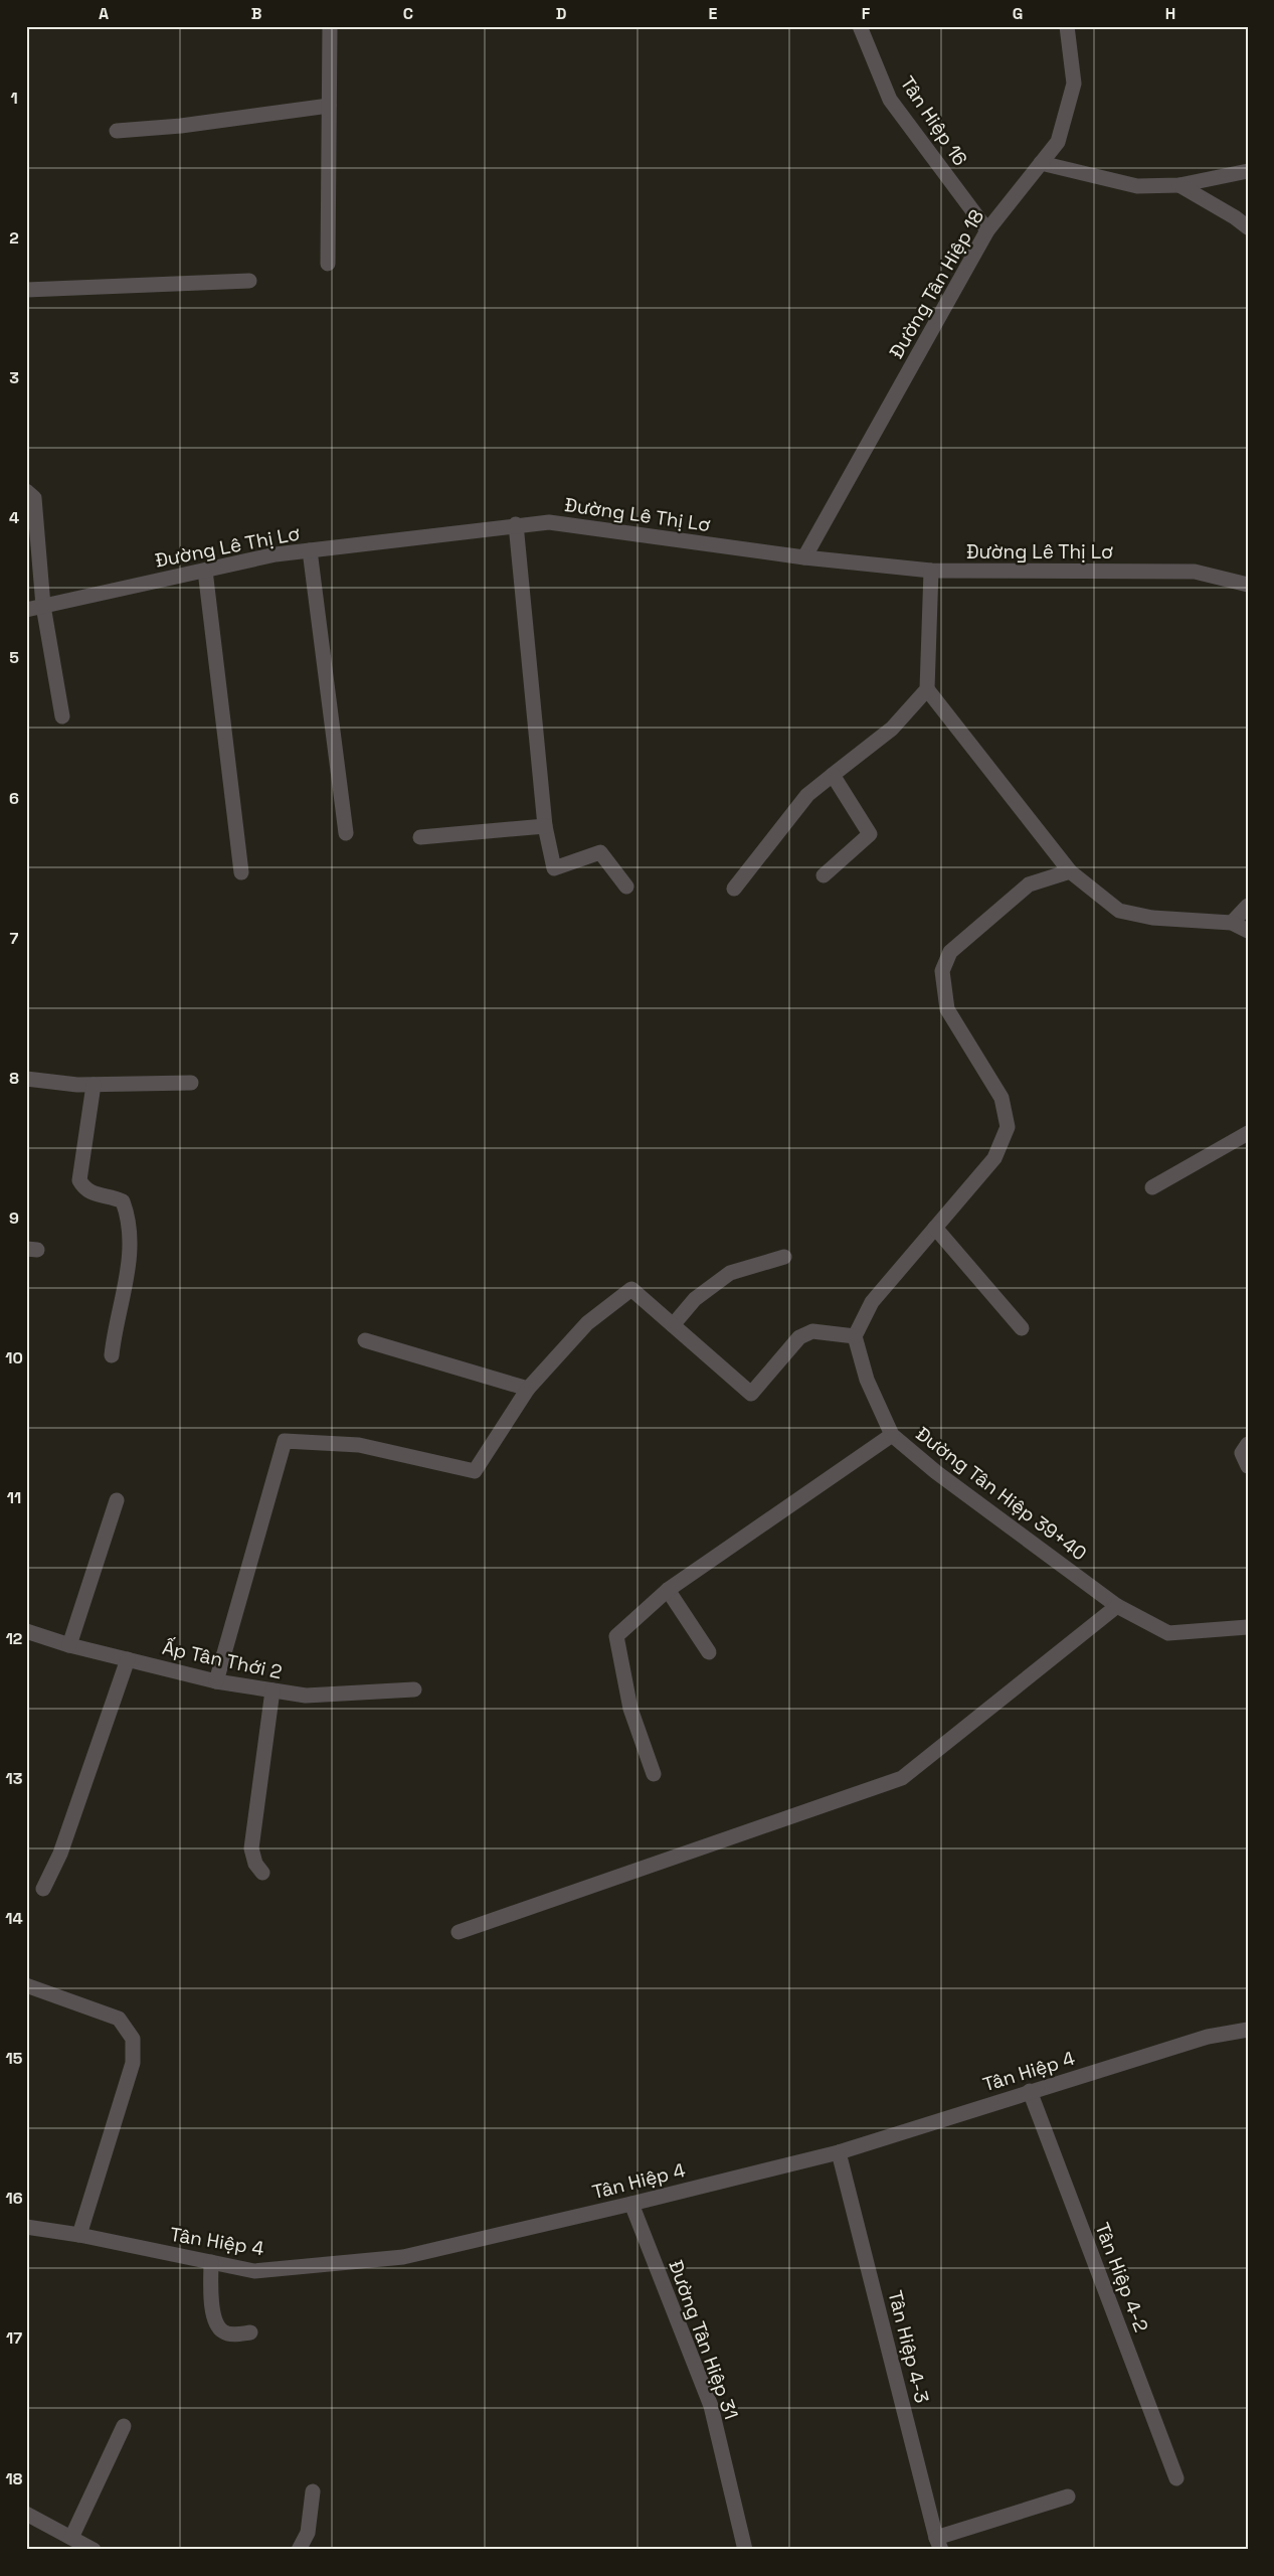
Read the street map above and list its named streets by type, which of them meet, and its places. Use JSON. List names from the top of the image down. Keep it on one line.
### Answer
{"streets":{"street":["Tân Hiệp 16","Đường Tân Hiệp 18","Đường Lê Thị Lơ","Đường Tân Hiệp 39+40","Ấp Tân Thới 2","Tân Hiệp 4","Tân Hiệp 4-2","Đường Tân Hiệp 31","Tân Hiệp 4-3"]},"crossings":[["Tân Hiệp 16","Đường Tân Hiệp 18"],["Đường Tân Hiệp 18","Đường Lê Thị Lơ"],["Tân Hiệp 4","Tân Hiệp 4-2"],["Tân Hiệp 4","Đường Tân Hiệp 31"],["Tân Hiệp 4","Tân Hiệp 4-3"]],"grid":{"columns":["A","B","C","D","E","F","G","H"],"rows":["1","2","3","4","5","6","7","8","9","10","11","12","13","14","15","16","17","18"]}}
